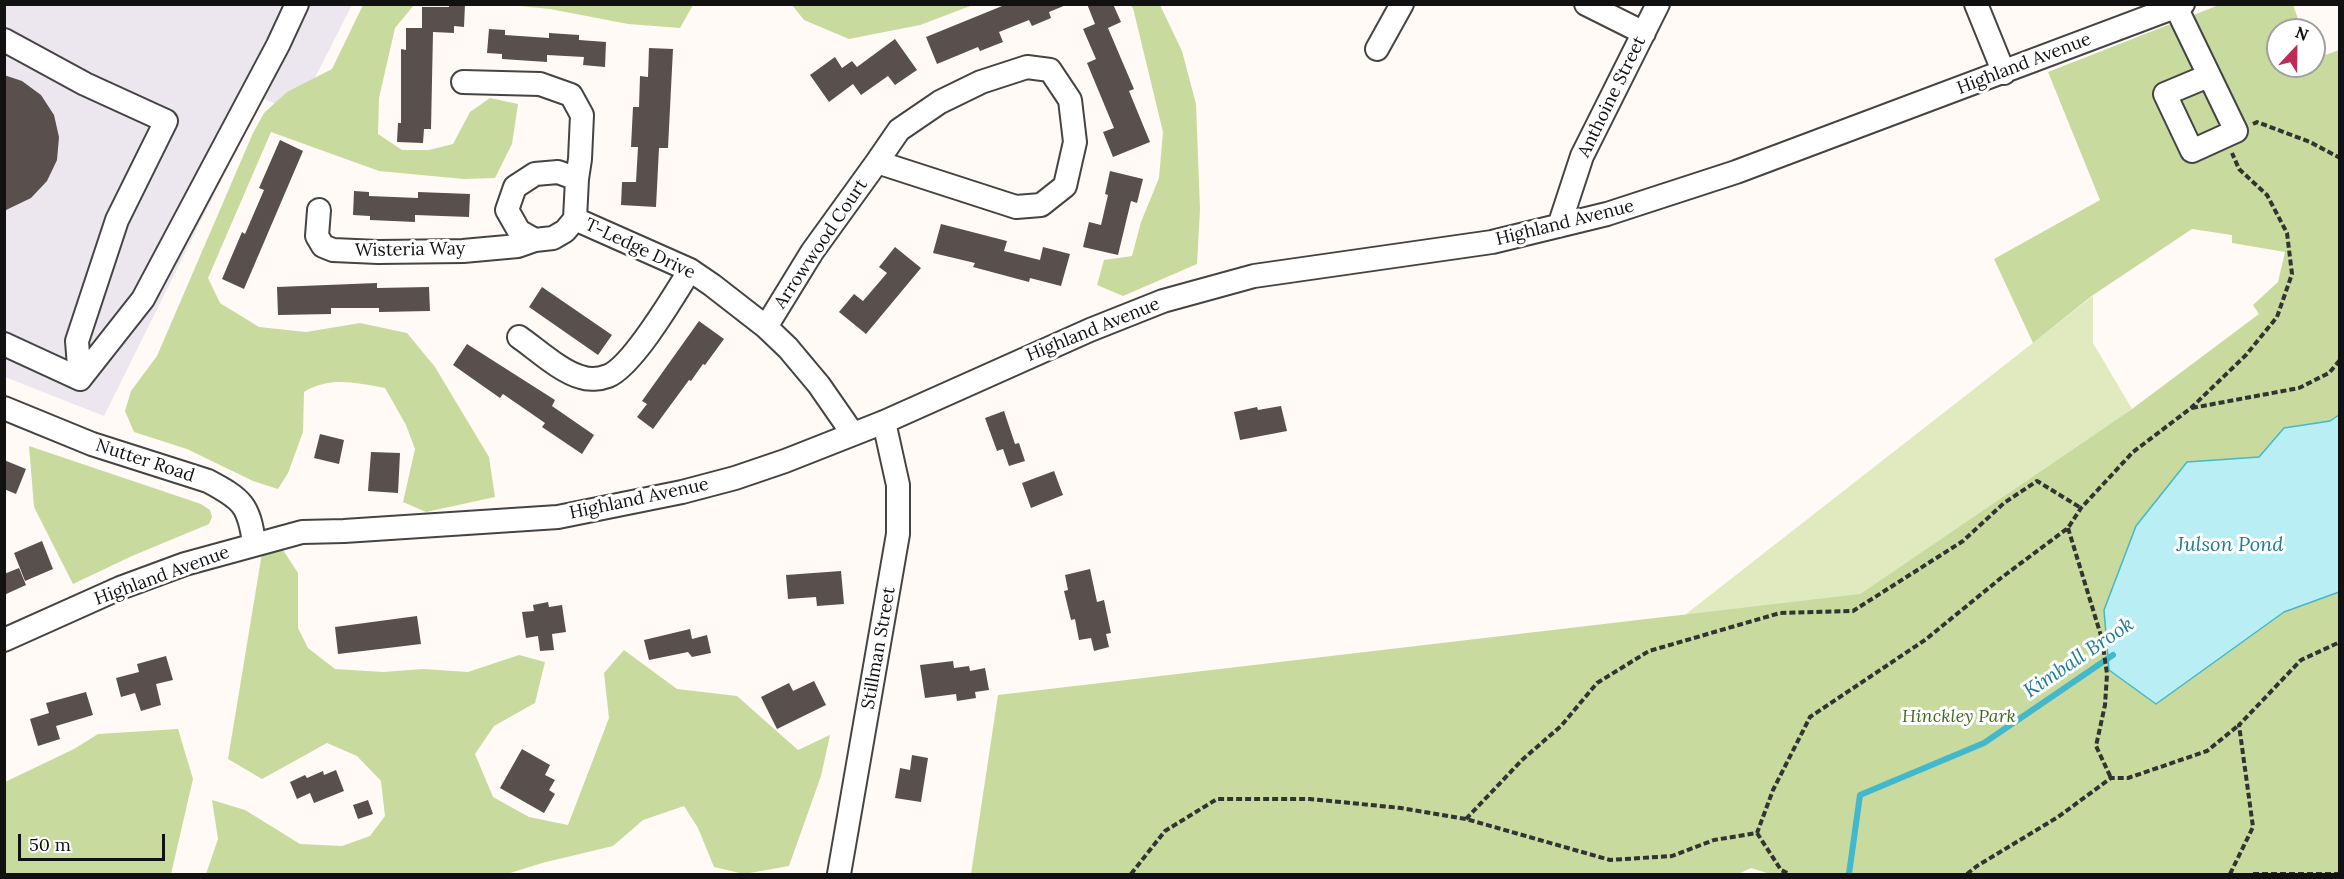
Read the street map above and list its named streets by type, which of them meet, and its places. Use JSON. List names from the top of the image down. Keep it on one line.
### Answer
{"streets":{"street":["Highland Avenue","Anthoine Street","Arrowwood Court","T-Ledge Drive","Wisteria Way","Nutter Road","Stillman Street"]},"crossings":[["Highland Avenue","Anthoine Street"],["Highland Avenue","T-Ledge Drive"],["Highland Avenue","Nutter Road"],["Highland Avenue","Stillman Street"],["Arrowwood Court","T-Ledge Drive"],["T-Ledge Drive","Wisteria Way"]],"water":["Julson Pond","Kimball Brook"],"parks":["Hinckley Park"],"scale_bar":"50 m","north":"top"}
